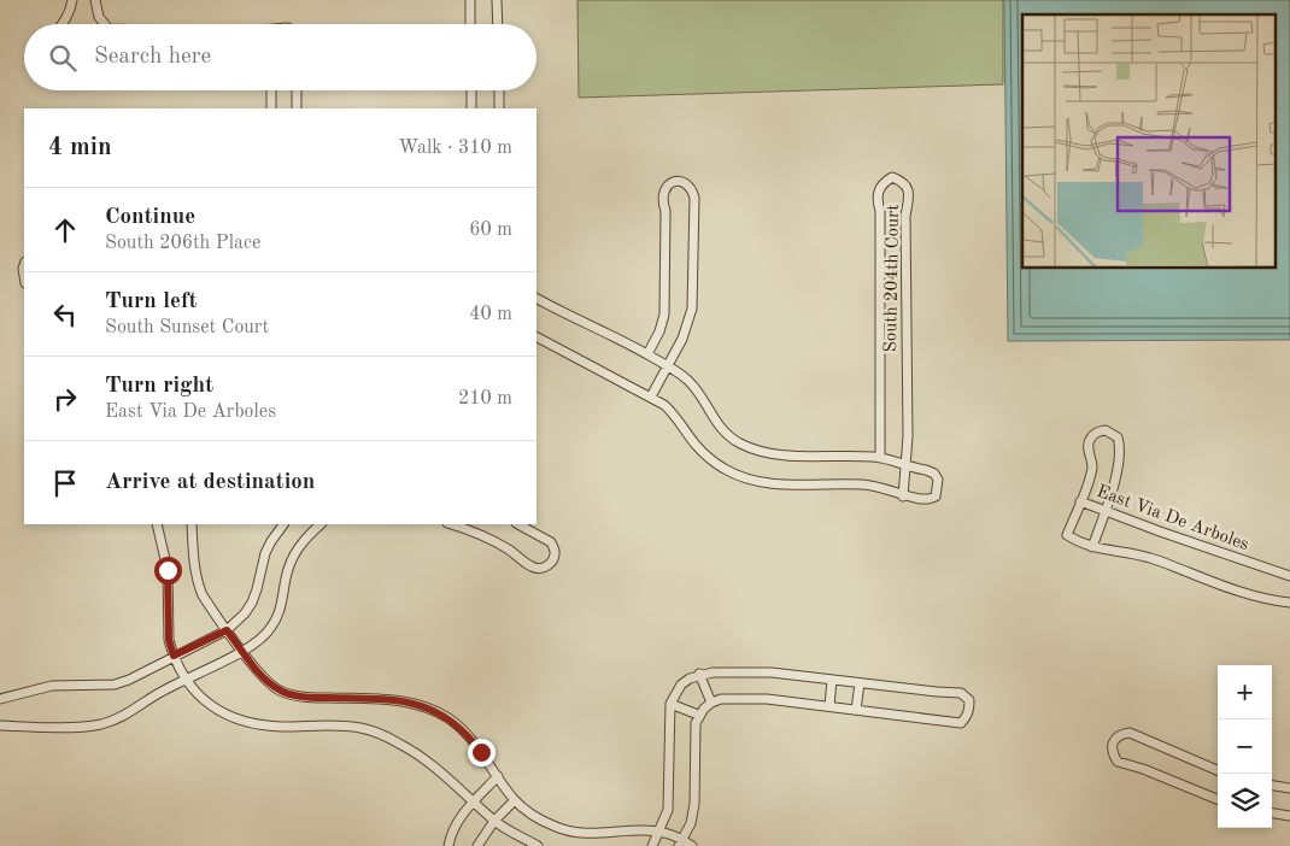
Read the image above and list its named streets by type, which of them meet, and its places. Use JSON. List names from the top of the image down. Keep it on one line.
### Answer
{"streets":{"street":["South 204th Court","East Via De Arboles"]},"page":{"search":"Search here","heading":["4 min","Walk · 310 m"],"list":[["Continue","South 206th Place","60 m"],["Turn left","South Sunset Court","40 m"],["Turn right","East Via De Arboles","210 m"],"Arrive at destination"],"map_buttons":["+","−"]}}
